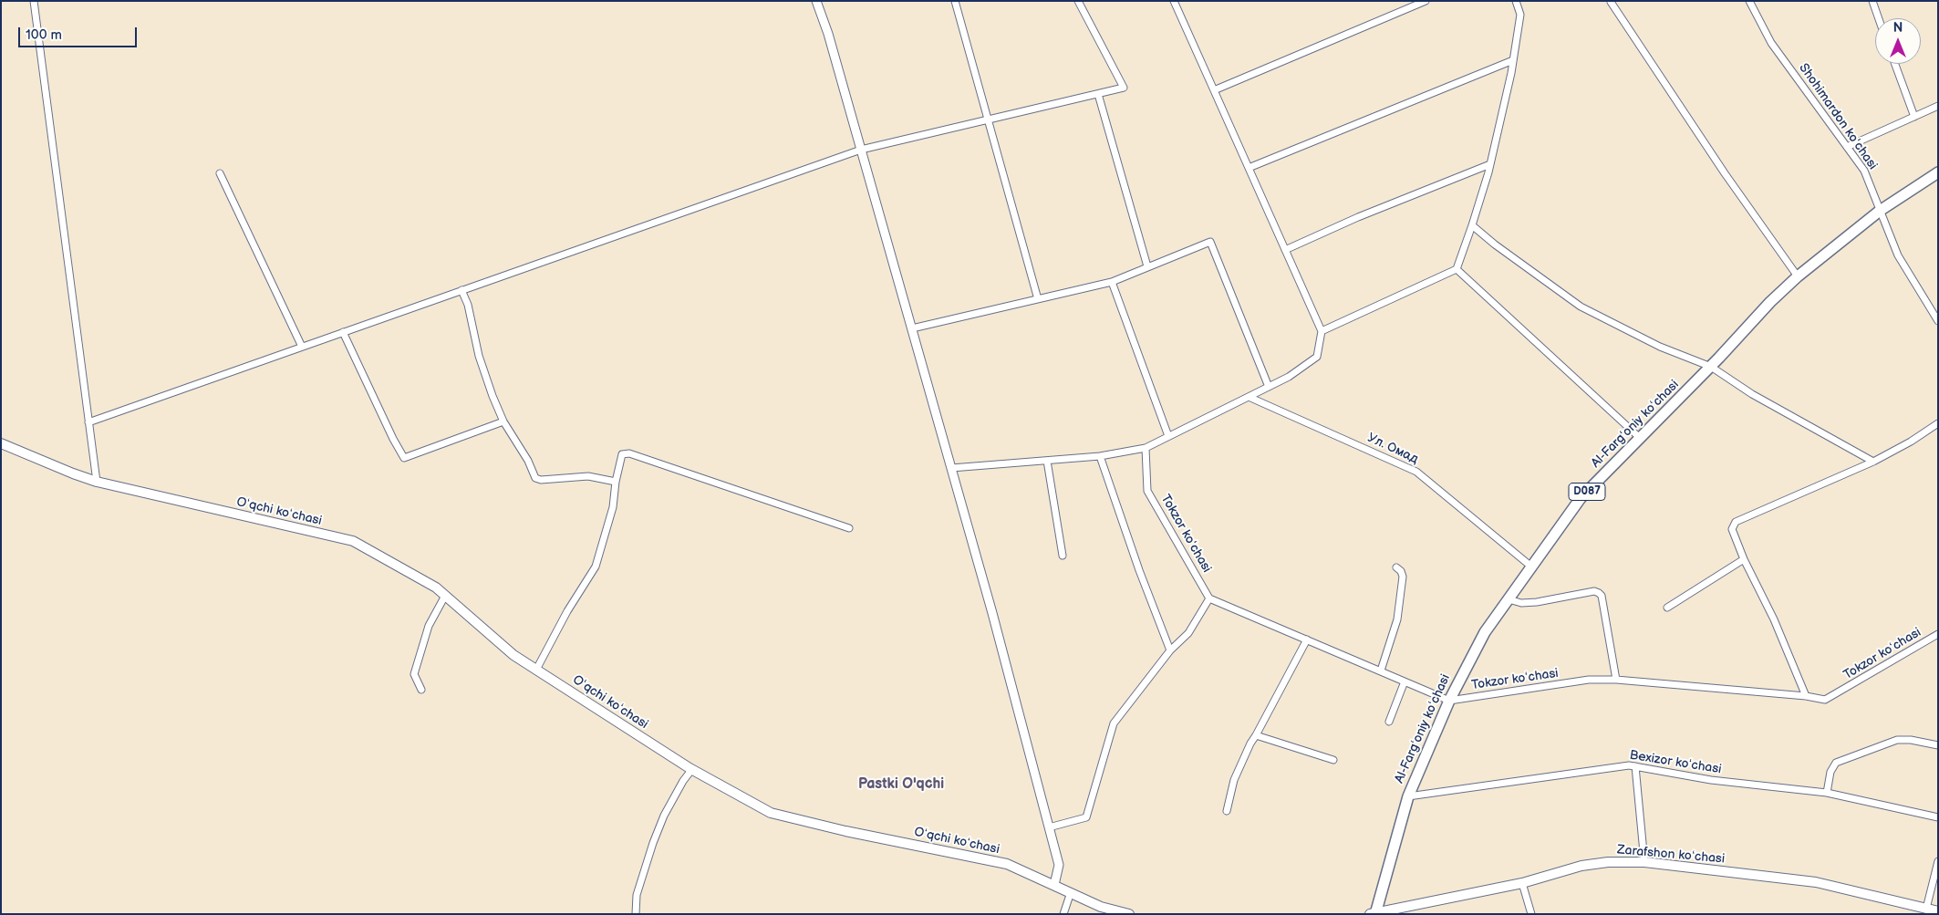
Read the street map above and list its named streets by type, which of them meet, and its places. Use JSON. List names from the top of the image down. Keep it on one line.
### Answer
{"streets":{"main road":["Al-Fargʻoniy koʻchasi","D087","Oʻqchi koʻchasi","Zarafshon koʻchasi"],"street":["Shohimardon koʻchasi","Ул. Омад","Tokzor koʻchasi","Bexizor koʻchasi"]},"crossings":[["Shohimardon koʻchasi","Al-Fargʻoniy koʻchasi"],["Al-Fargʻoniy koʻchasi","Ул. Омад"],["Al-Fargʻoniy koʻchasi","Tokzor koʻchasi"],["Al-Fargʻoniy koʻchasi","Bexizor koʻchasi"],["Al-Fargʻoniy koʻchasi","Zarafshon koʻchasi"]],"districts":["Pastki O'qchi"],"scale_bar":"100 m","north":"top"}
